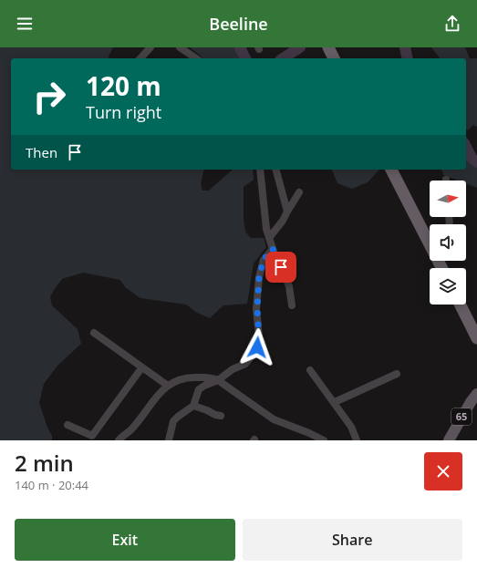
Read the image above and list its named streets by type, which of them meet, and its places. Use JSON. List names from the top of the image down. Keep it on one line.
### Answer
{"streets":{"main road":["65"]},"north":"right","page":{"header":"Beeline","turn":["120 m","Turn right"],"then":"Then","heading":["2 min","140 m · 20:44"],"buttons":["Exit","Share"]}}
